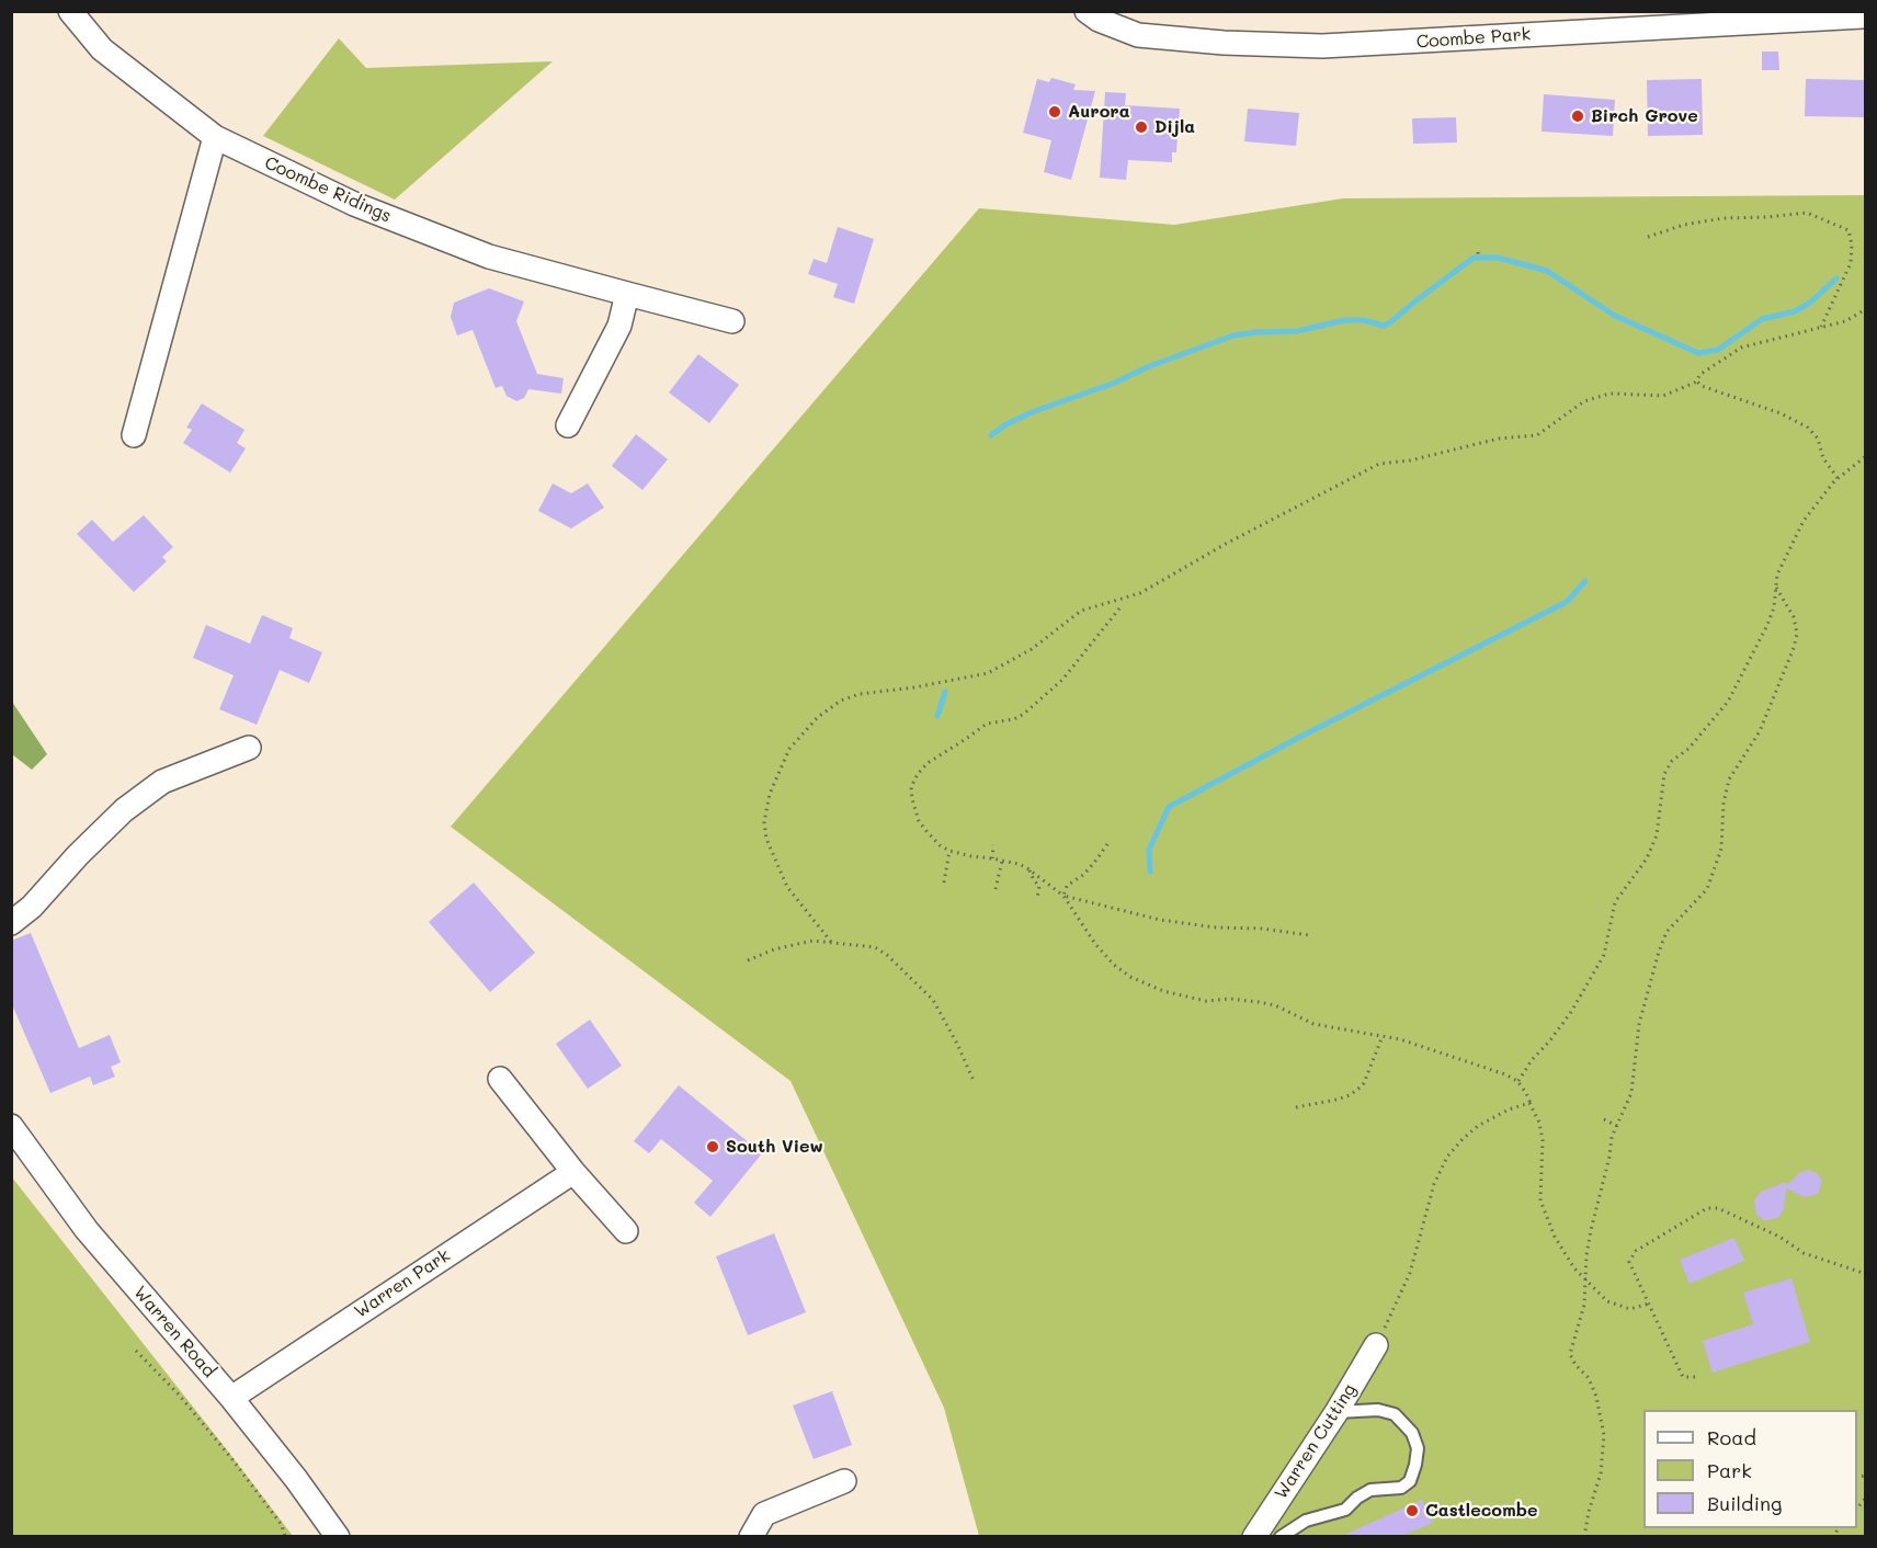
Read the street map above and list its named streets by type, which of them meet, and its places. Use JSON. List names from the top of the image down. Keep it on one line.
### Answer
{"streets":{"street":["Coombe Park","Coombe Ridings","Warren Park","Warren Road","Warren Cutting"]},"crossings":[["Warren Park","Warren Road"]],"places":["Aurora","Birch Grove","Dijla","South View","Castlecombe"],"legend":["Road","Park","Building"]}
